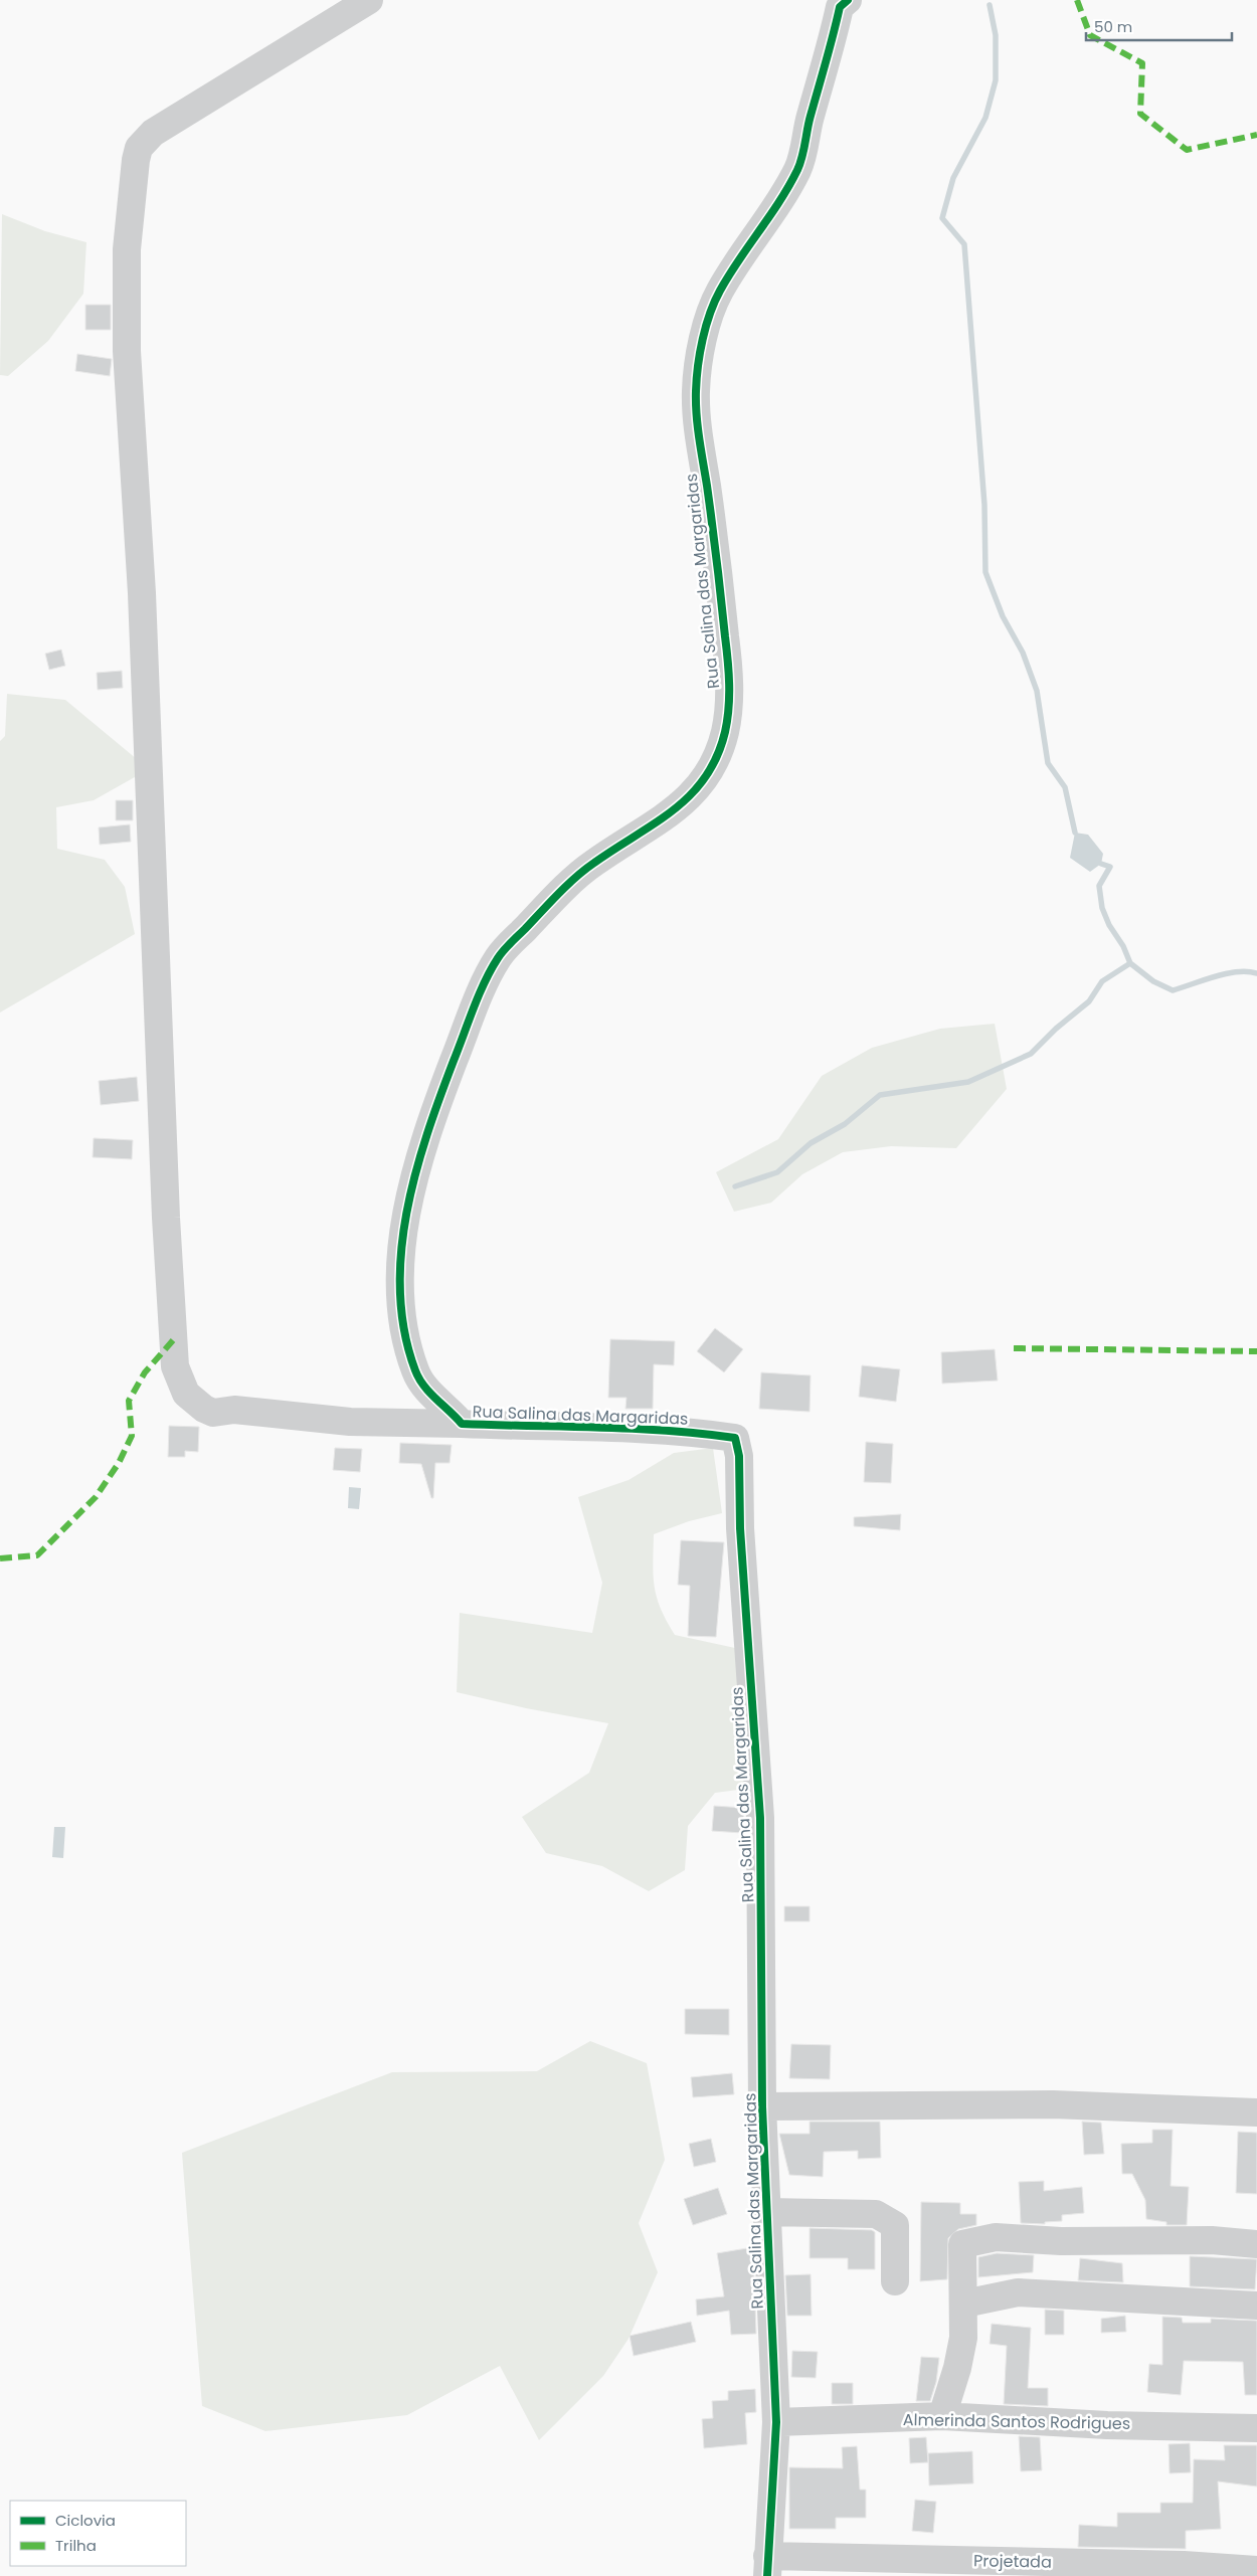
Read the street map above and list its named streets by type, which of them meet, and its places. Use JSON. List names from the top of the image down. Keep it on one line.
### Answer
{"streets":{"street":["Rua Salina das Margaridas","Almerinda Santos Rodrigues","Projetada"]},"crossings":[["Rua Salina das Margaridas","Almerinda Santos Rodrigues"],["Rua Salina das Margaridas","Projetada"]],"legend":["Ciclovia","Trilha"],"scale_bar":"50 m"}
